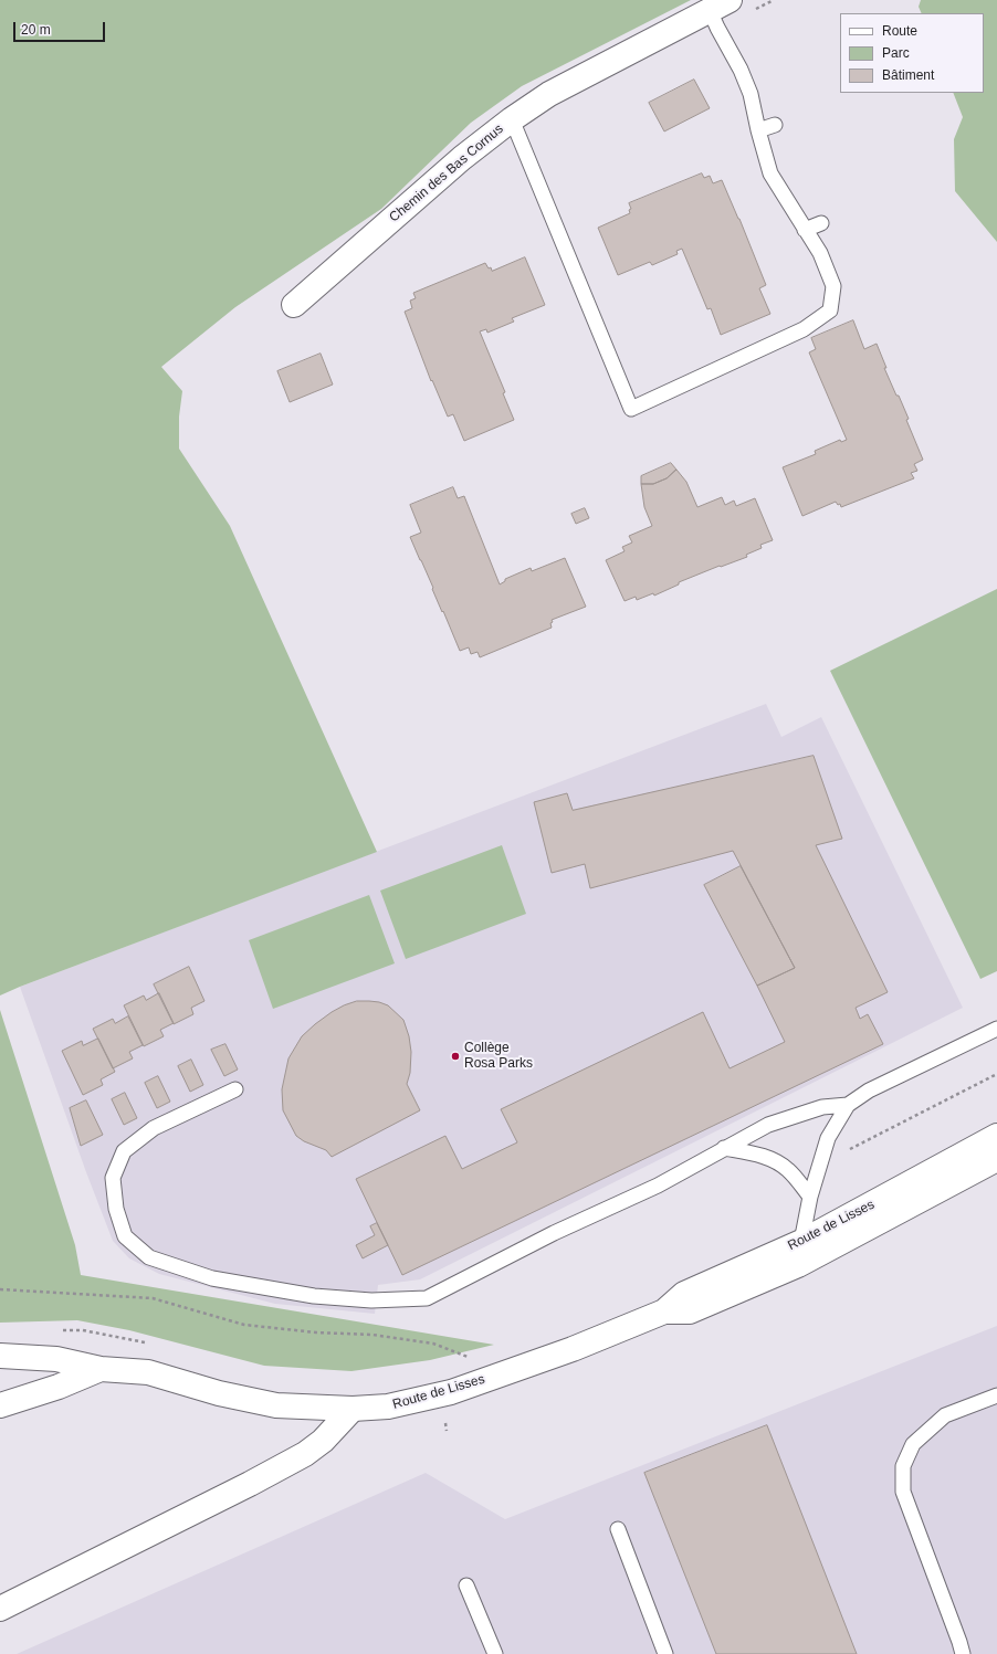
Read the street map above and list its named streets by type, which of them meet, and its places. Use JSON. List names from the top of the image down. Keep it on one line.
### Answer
{"streets":{"street":["Chemin des Bas Cornus","Route de Lisses"]},"places":["Collège Rosa Parks"],"legend":["Route","Parc","Bâtiment"],"scale_bar":"20 m"}
